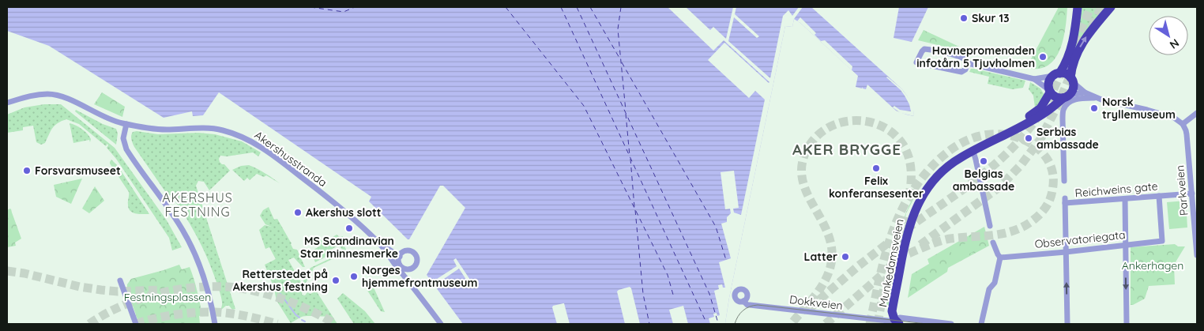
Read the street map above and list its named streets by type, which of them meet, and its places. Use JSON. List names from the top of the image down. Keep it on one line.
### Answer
{"streets":{"highway":["Munkedamsveien"],"street":["Akershusstranda","Reichweins gate","Parkveien","Observatoriegata","Dokkveien"]},"crossings":[["Reichweins gate","Parkveien"],["Reichweins gate","Observatoriegata"],["Munkedamsveien","Dokkveien"]],"districts":["AKER BRYGGE","AKERSHUS FESTNING"],"parks":["Ankerhagen","Festningsplassen"],"places":["Skur 13","Havnepromenaden infotårn 5 Tjuvholmen","Norsk tryllemuseum","Serbias ambassade","Belgias ambassade","Felix konferansesenter","Forsvarsmuseet","Akershus slott","MS Scandinavian Star minnesmerke","Latter","Norges hjemmefrontmuseum","Retterstedet på Akershus festning"],"north":"bottom right"}
